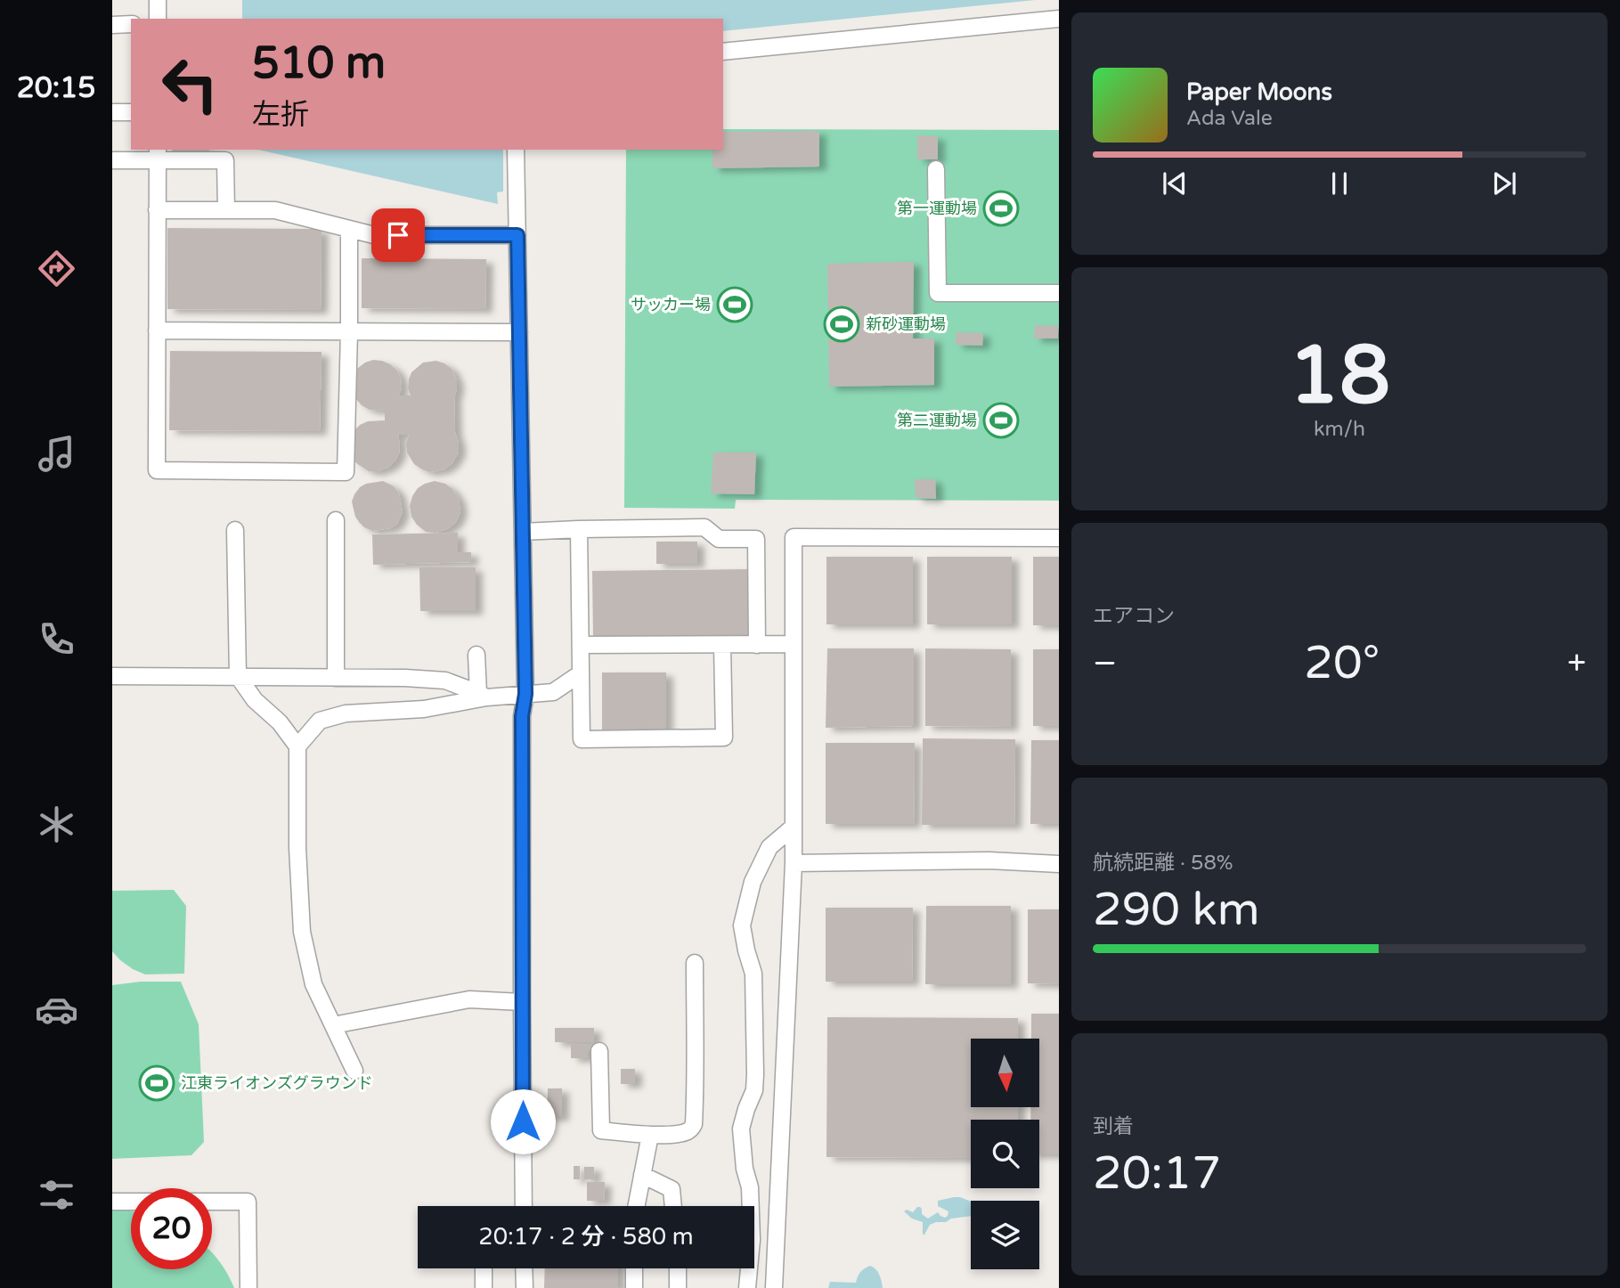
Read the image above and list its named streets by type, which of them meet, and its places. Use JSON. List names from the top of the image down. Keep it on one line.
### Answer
{"places":{"sports":["第一運動場","サッカー場","新砂運動場","第二運動場","江東ライオンズグラウンド"]},"north":"bottom","page":{"tabs":"20:15","turn":["510 m","左折"],"song":["Paper Moons","Ada Vale"],"tile":[["18","km/h"],"エアコン",["航続距離 · 58%","290 km"],["到着","20:17"]],"heat":["−","20°","+"],"limit":"20","trip":"20:17 · 2 分 · 580 m"}}
